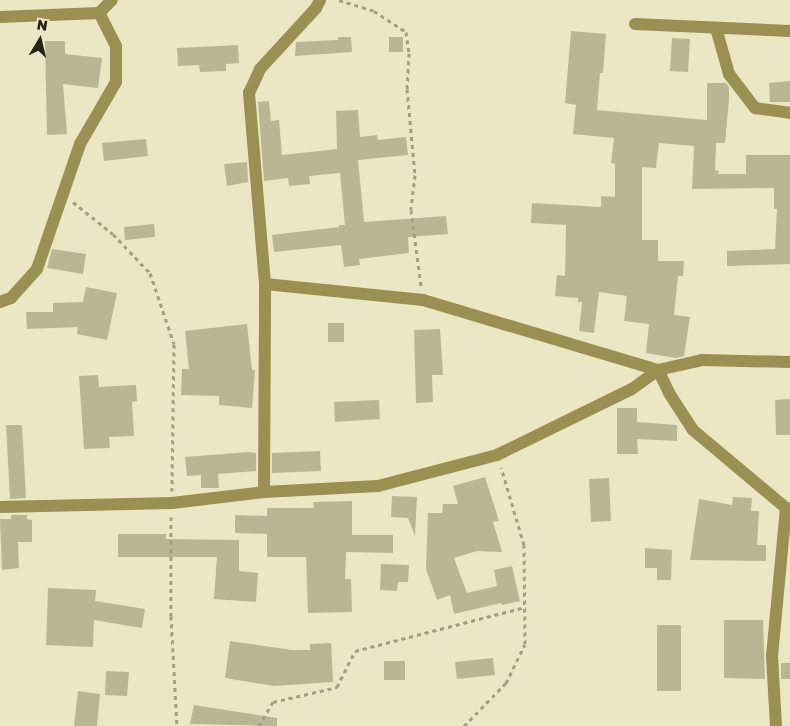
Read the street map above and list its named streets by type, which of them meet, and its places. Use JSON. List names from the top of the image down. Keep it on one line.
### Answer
{"north":"top"}
